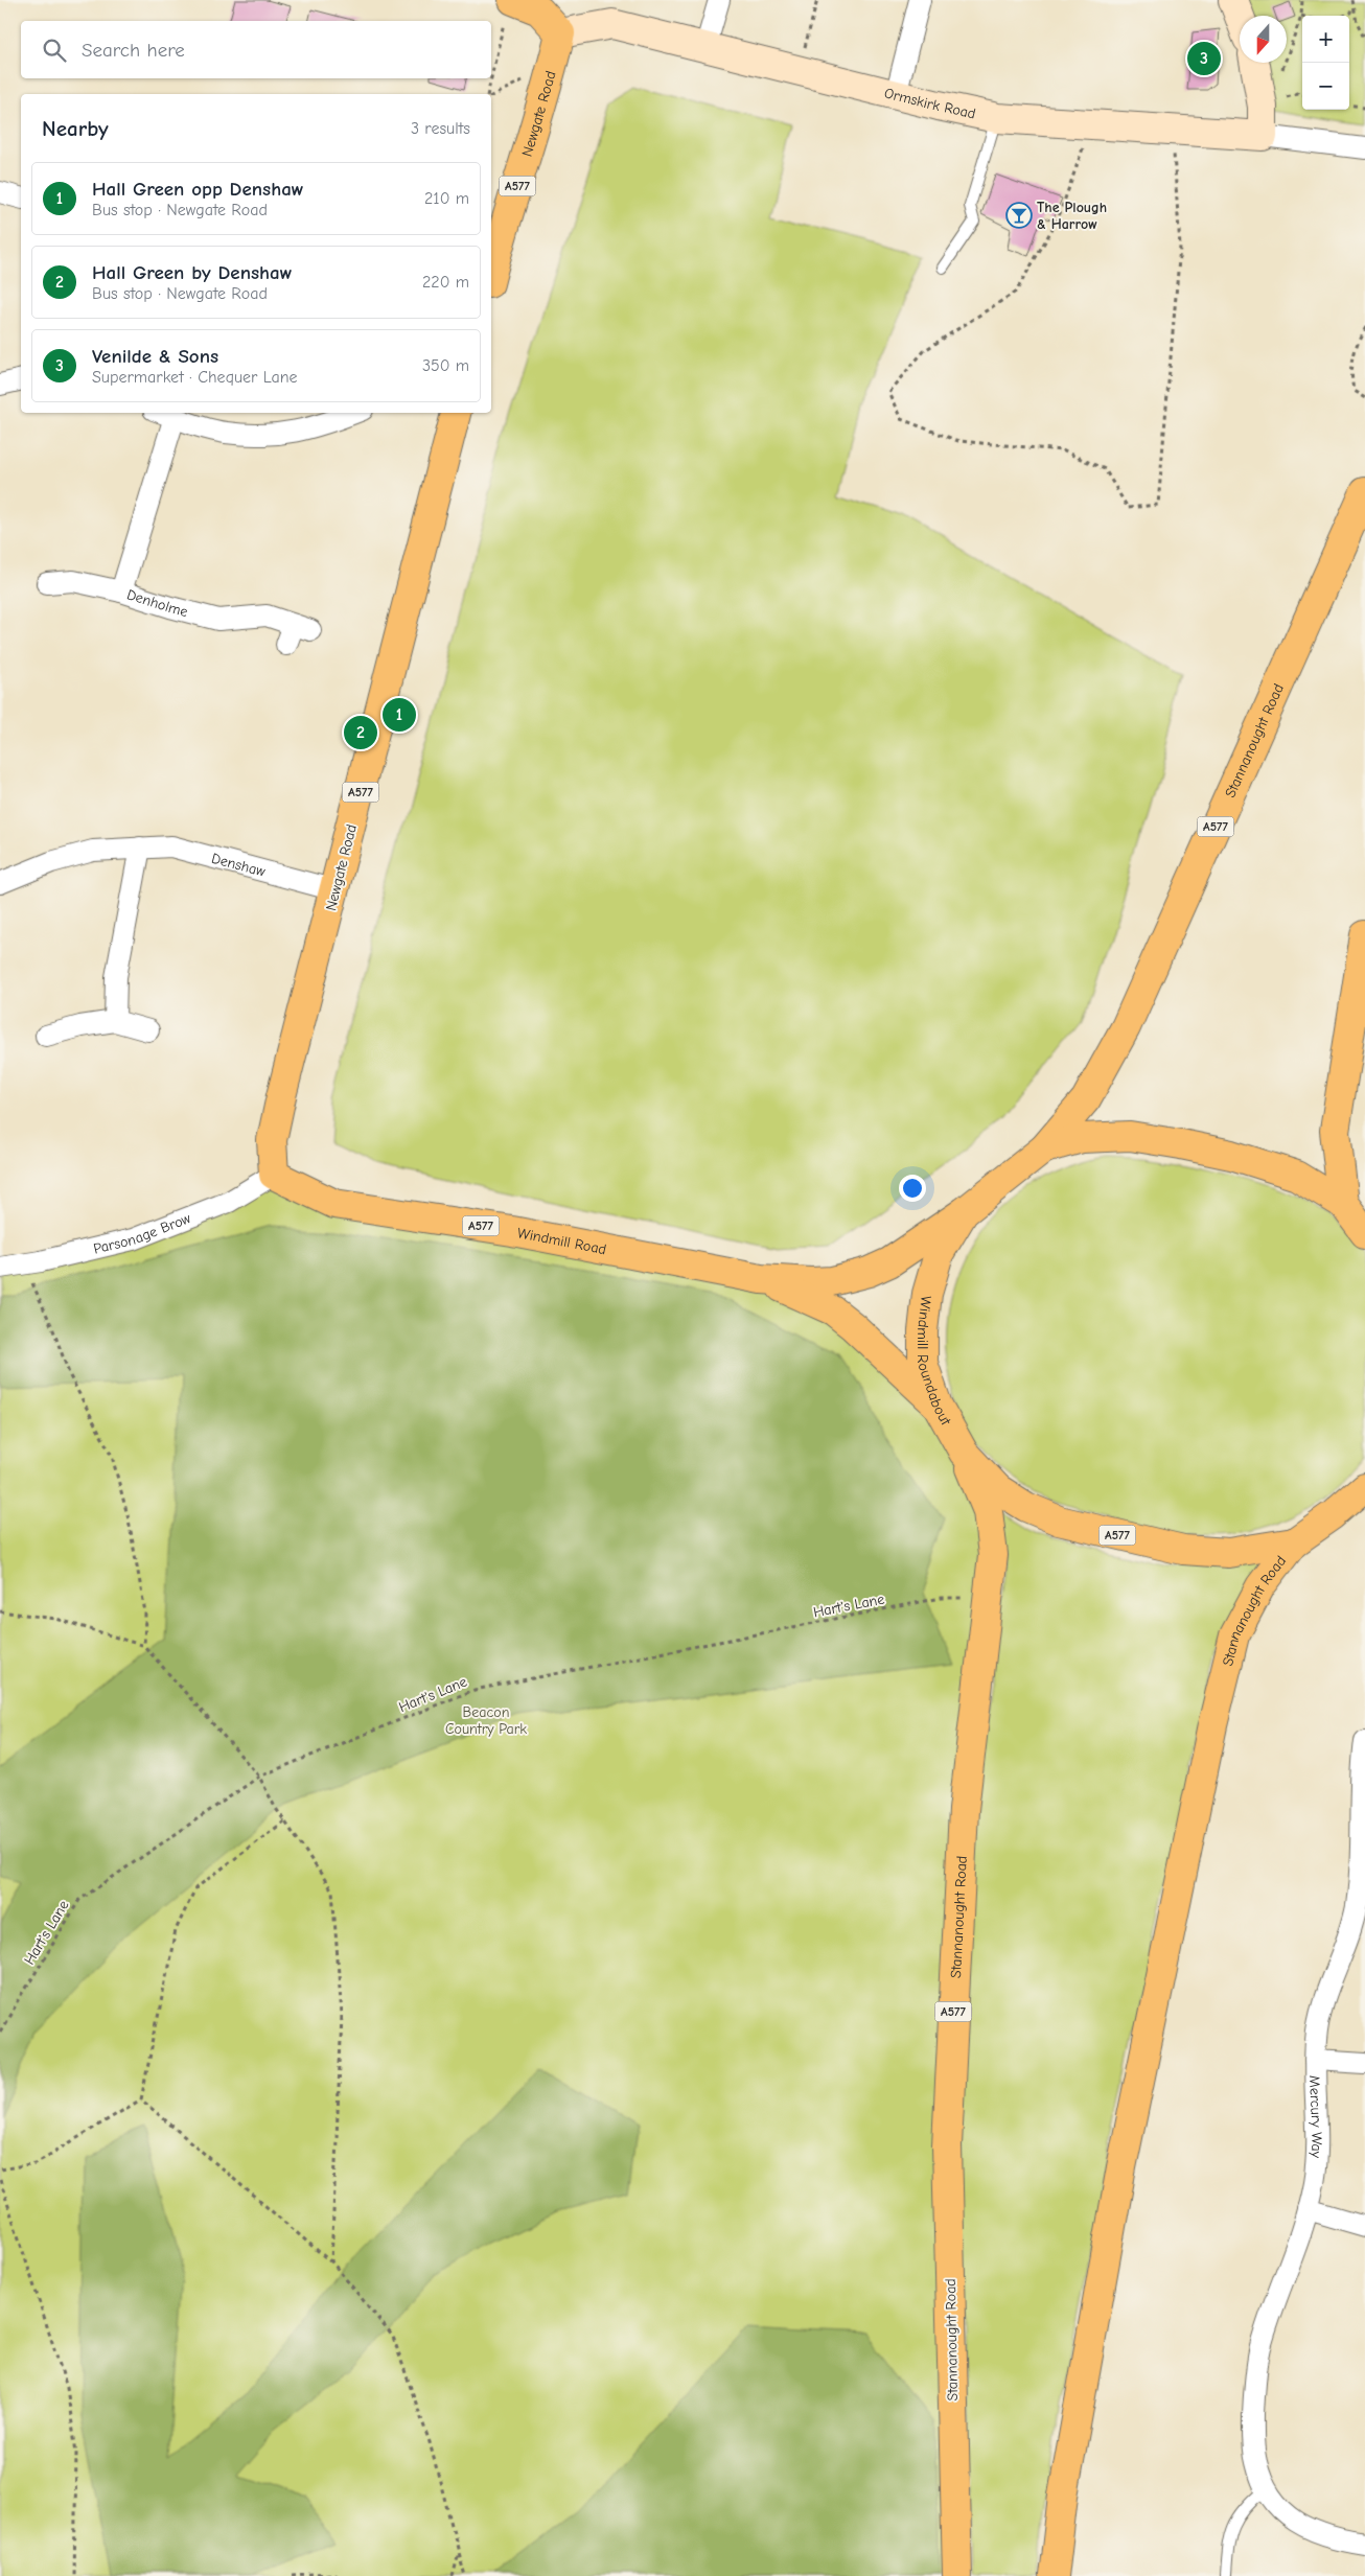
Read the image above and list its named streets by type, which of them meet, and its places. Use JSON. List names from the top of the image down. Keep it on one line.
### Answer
{"streets":{"main road":["Newgate Road","A577","Stannanought Road","Windmill Road","Windmill Roundabout"],"street":["Ormskirk Road","Denholme","Denshaw","Parsonage Brow","Mercury Way"],"path":["Hart's Lane"]},"crossings":[["Ormskirk Road","Newgate Road"],["Newgate Road","Denshaw"],["Newgate Road","Parsonage Brow"],["Newgate Road","Windmill Road"],["Stannanought Road","Windmill Roundabout"],["Stannanought Road","Hart's Lane"],["Parsonage Brow","Windmill Road"],["Windmill Road","Windmill Roundabout"]],"parks":["Beacon Country Park"],"places":{"bar":["The Plough & Harrow"]},"north":"bottom","page":{"map_buttons":["+","−"],"search":"Search here","pins":["3","1","2"],"heading":["Nearby","3 results"],"list":[{"mark":"1","name":"Hall Green opp Denshaw","note":"Bus stop · Newgate Road","value":"210 m"},{"mark":"2","name":"Hall Green by Denshaw","note":"Bus stop · Newgate Road","value":"220 m"},{"mark":"3","name":"Venilde & Sons","note":"Supermarket · Chequer Lane","value":"350 m"}]}}
